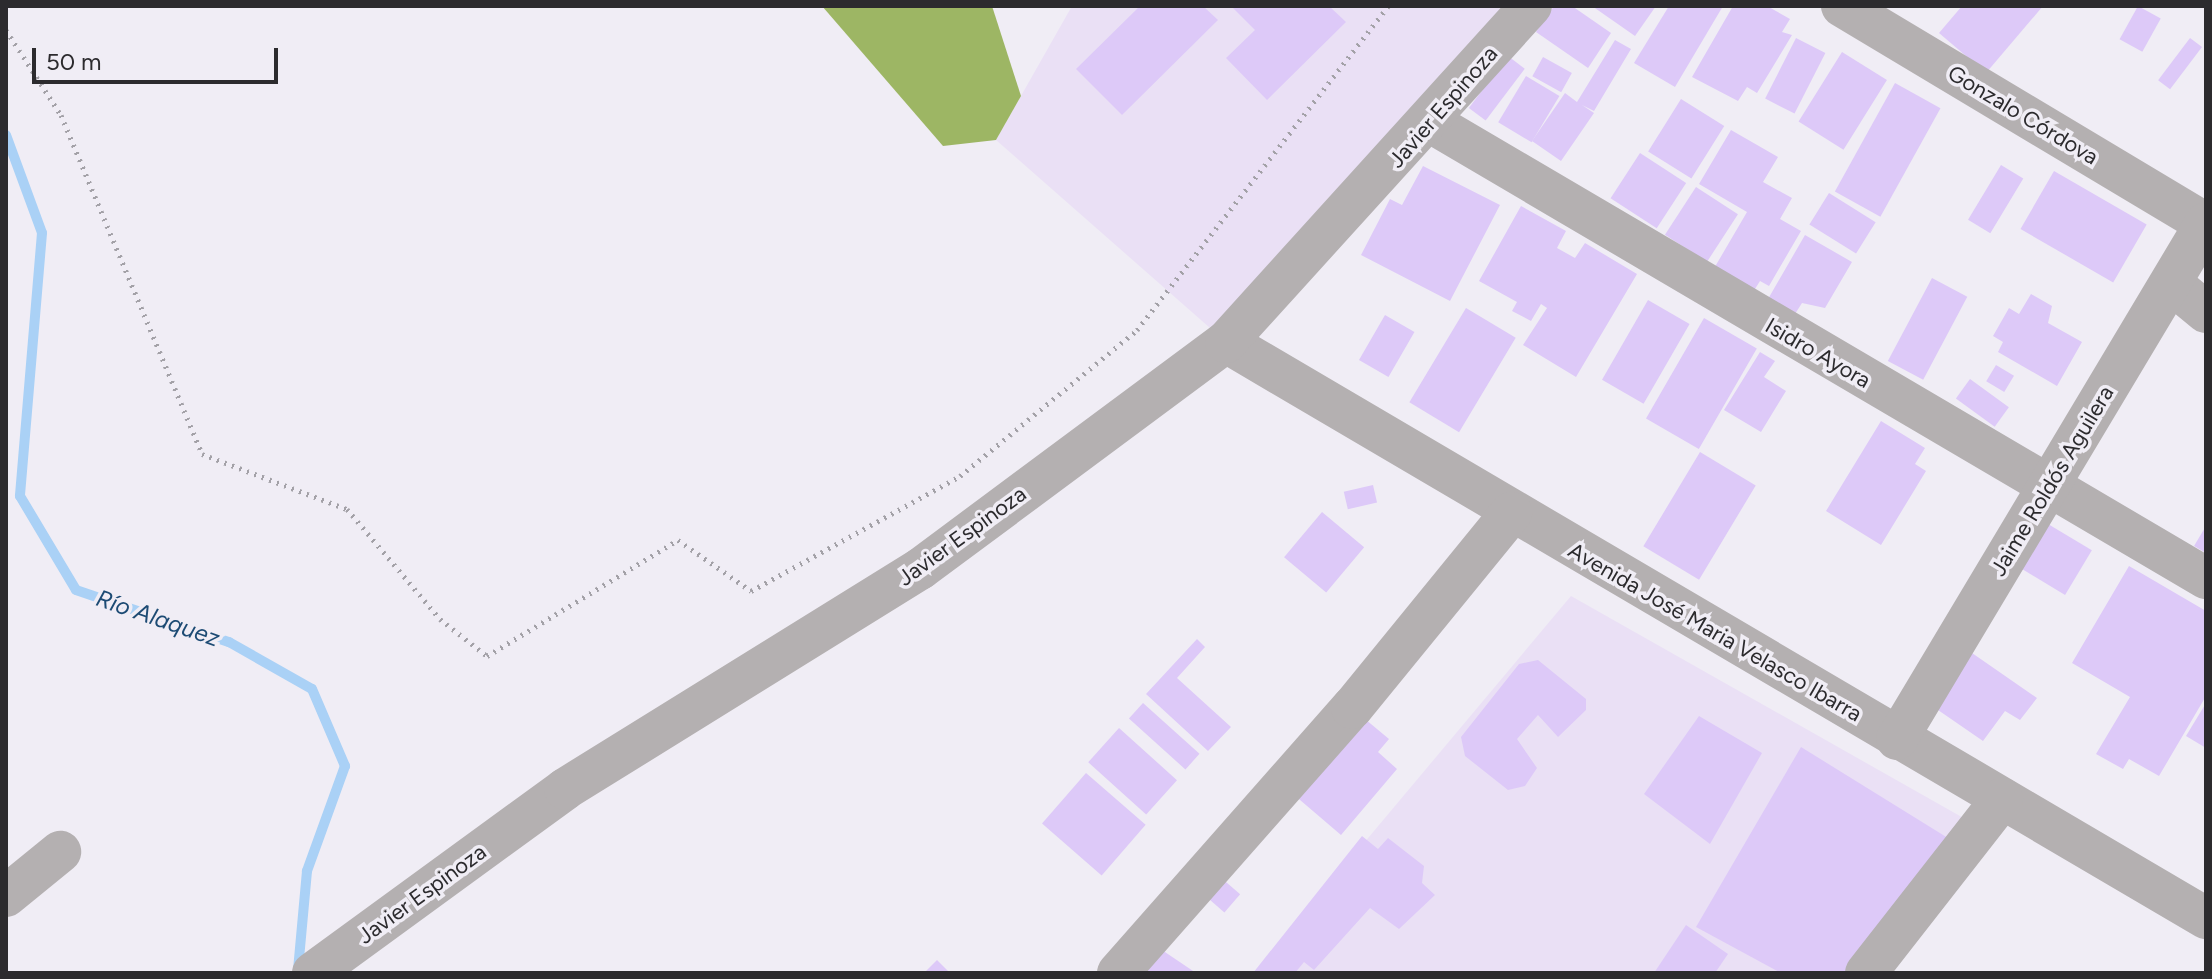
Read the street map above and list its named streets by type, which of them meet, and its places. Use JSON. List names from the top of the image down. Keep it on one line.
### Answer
{"streets":{"street":["Javier Espinoza","Gonzalo Córdova","Isidro Ayora","Jaime Roldós Aguilera","Avenida José Maria Velasco Ibarra"]},"crossings":[["Javier Espinoza","Isidro Ayora"],["Javier Espinoza","Avenida José Maria Velasco Ibarra"],["Gonzalo Córdova","Jaime Roldós Aguilera"],["Isidro Ayora","Jaime Roldós Aguilera"],["Jaime Roldós Aguilera","Avenida José Maria Velasco Ibarra"]],"water":["Río Alaquez"],"scale_bar":"50 m"}
